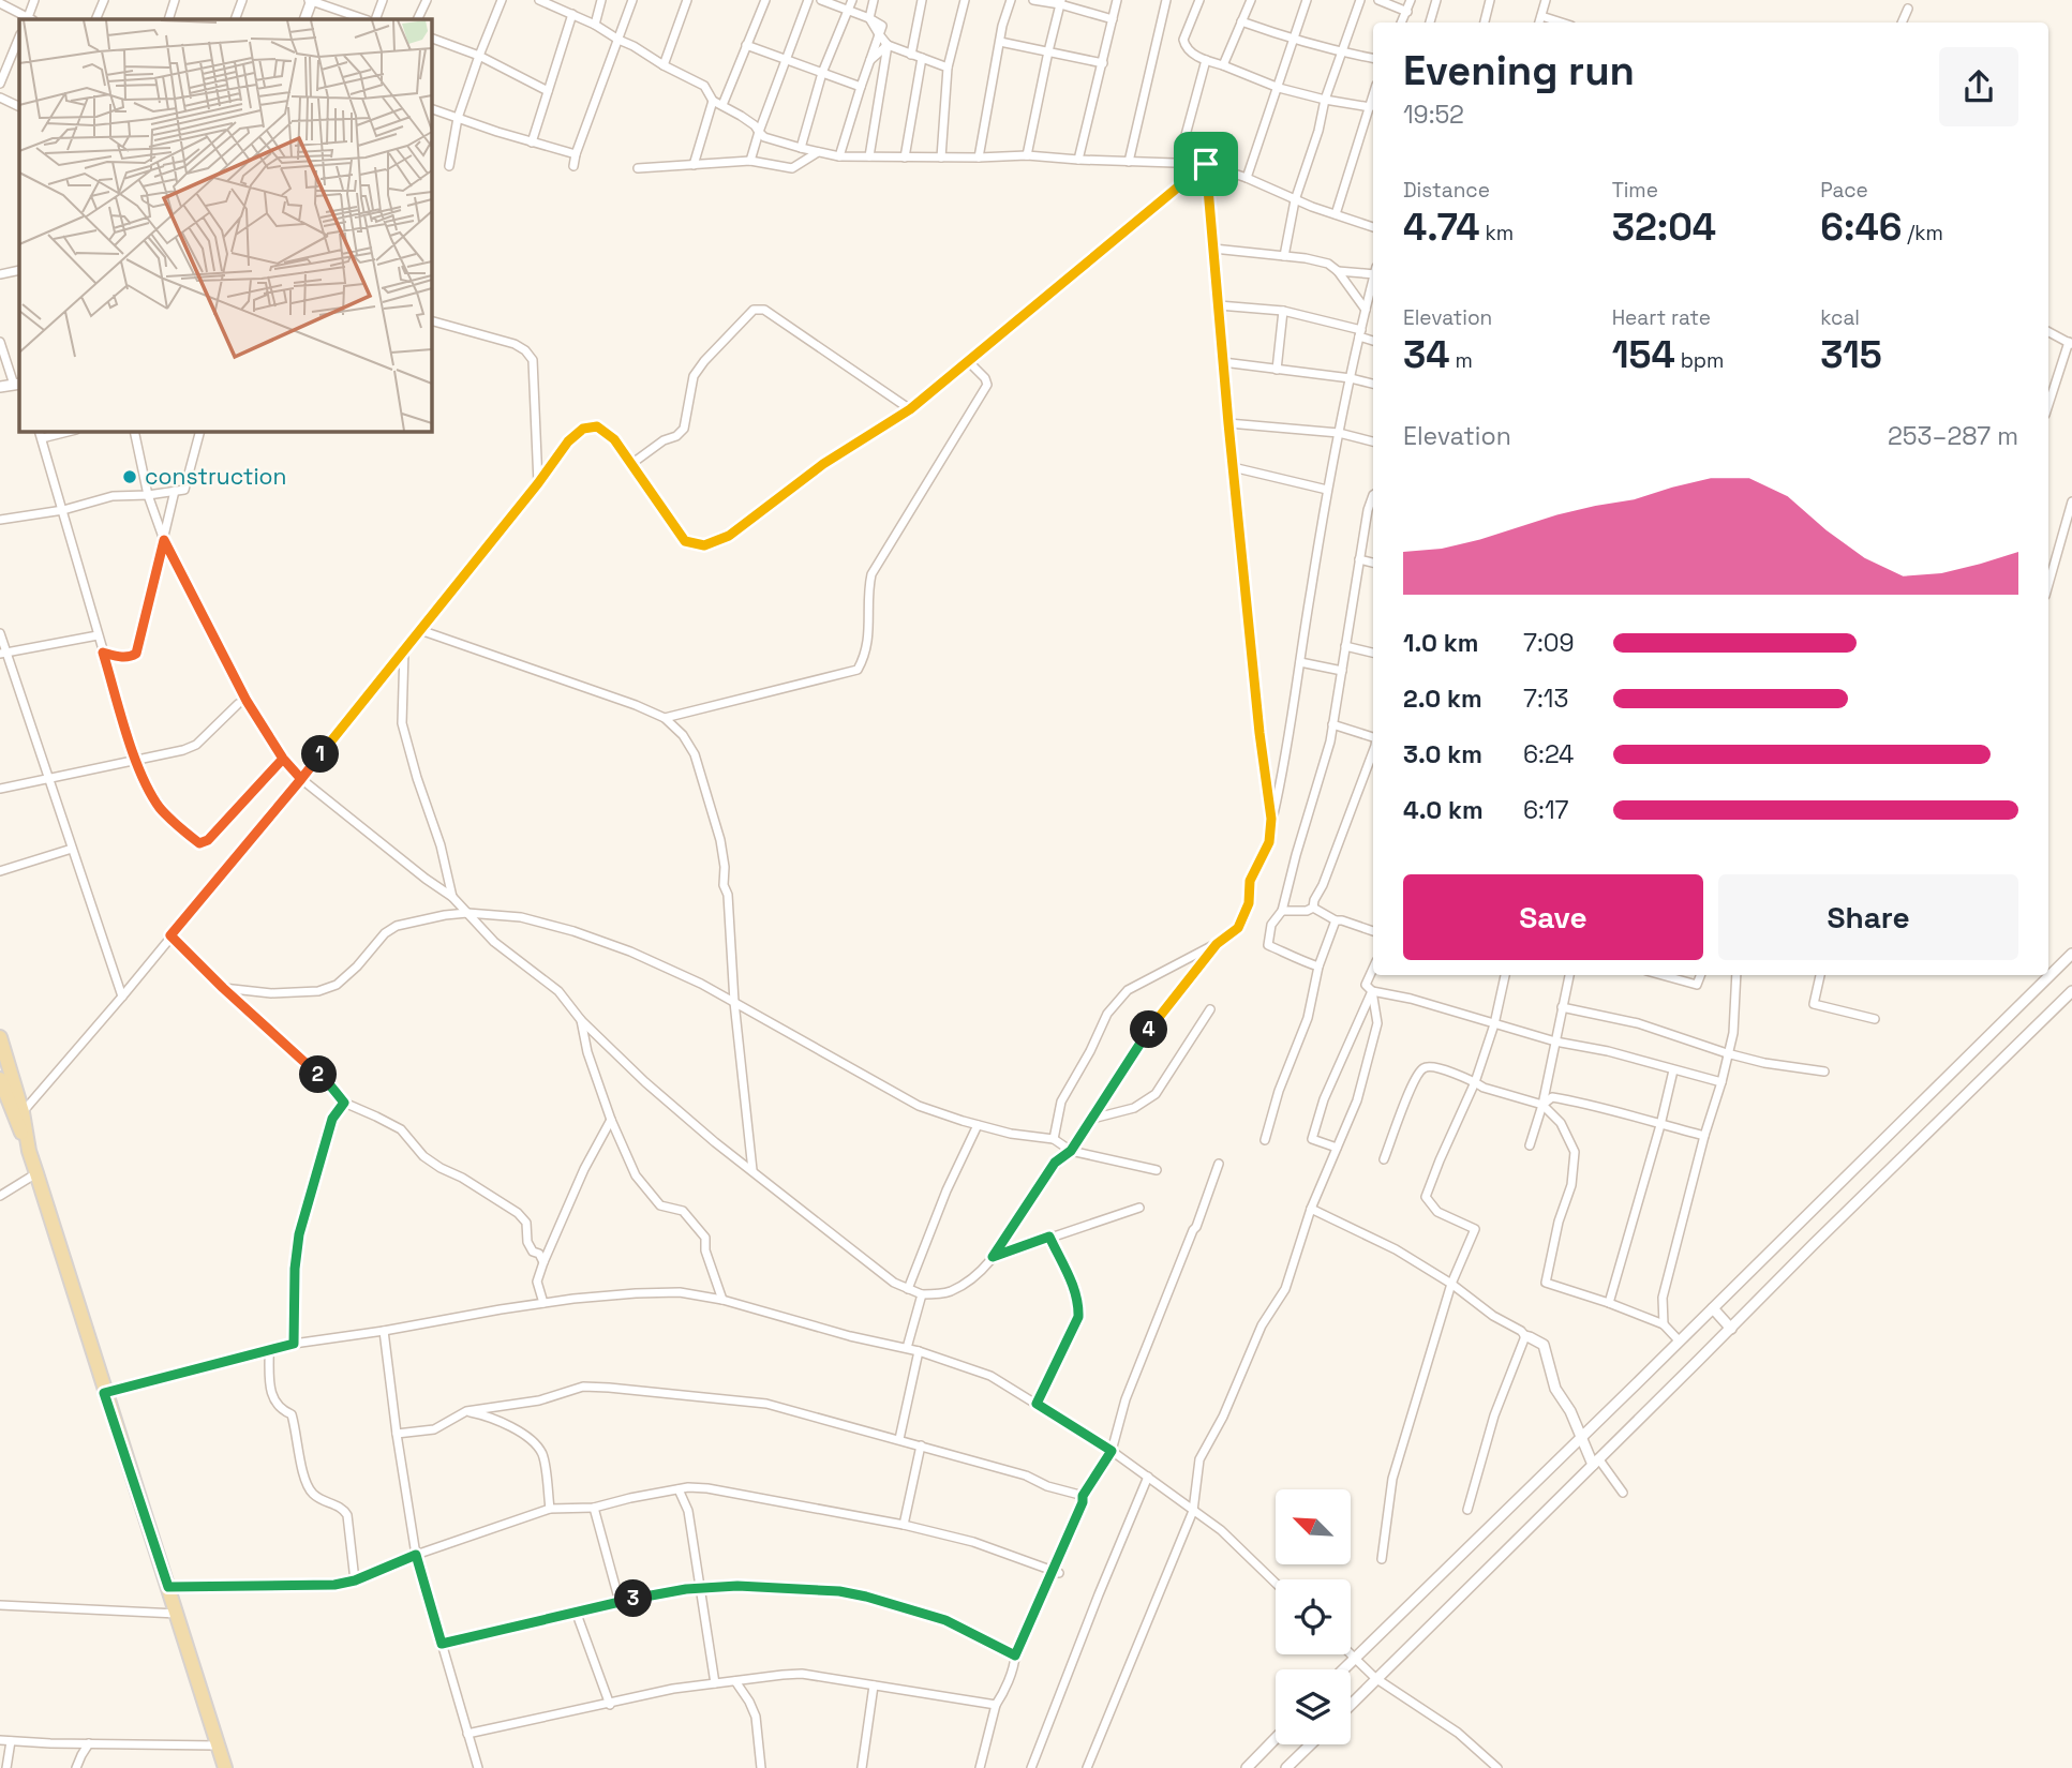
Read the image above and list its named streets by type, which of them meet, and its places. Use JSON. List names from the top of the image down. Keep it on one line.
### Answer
{"places":["construction"],"north":"top left","page":{"heading":["Evening run","19:52"],"stats":[["Distance","4.74 km"],["Time","32:04"],["Pace","6:46 /km"],["Elevation","34 m"],["Heart rate","154 bpm"],["kcal","315"]],"chart":["Elevation","253–287 m"],"list":[{"name":"1.0 km","note":"7:09"},{"name":"2.0 km","note":"7:13"},{"name":"3.0 km","note":"6:24"},{"name":"4.0 km","note":"6:17"}],"pins":["1","4","2","3"],"buttons":["Save","Share"]}}
